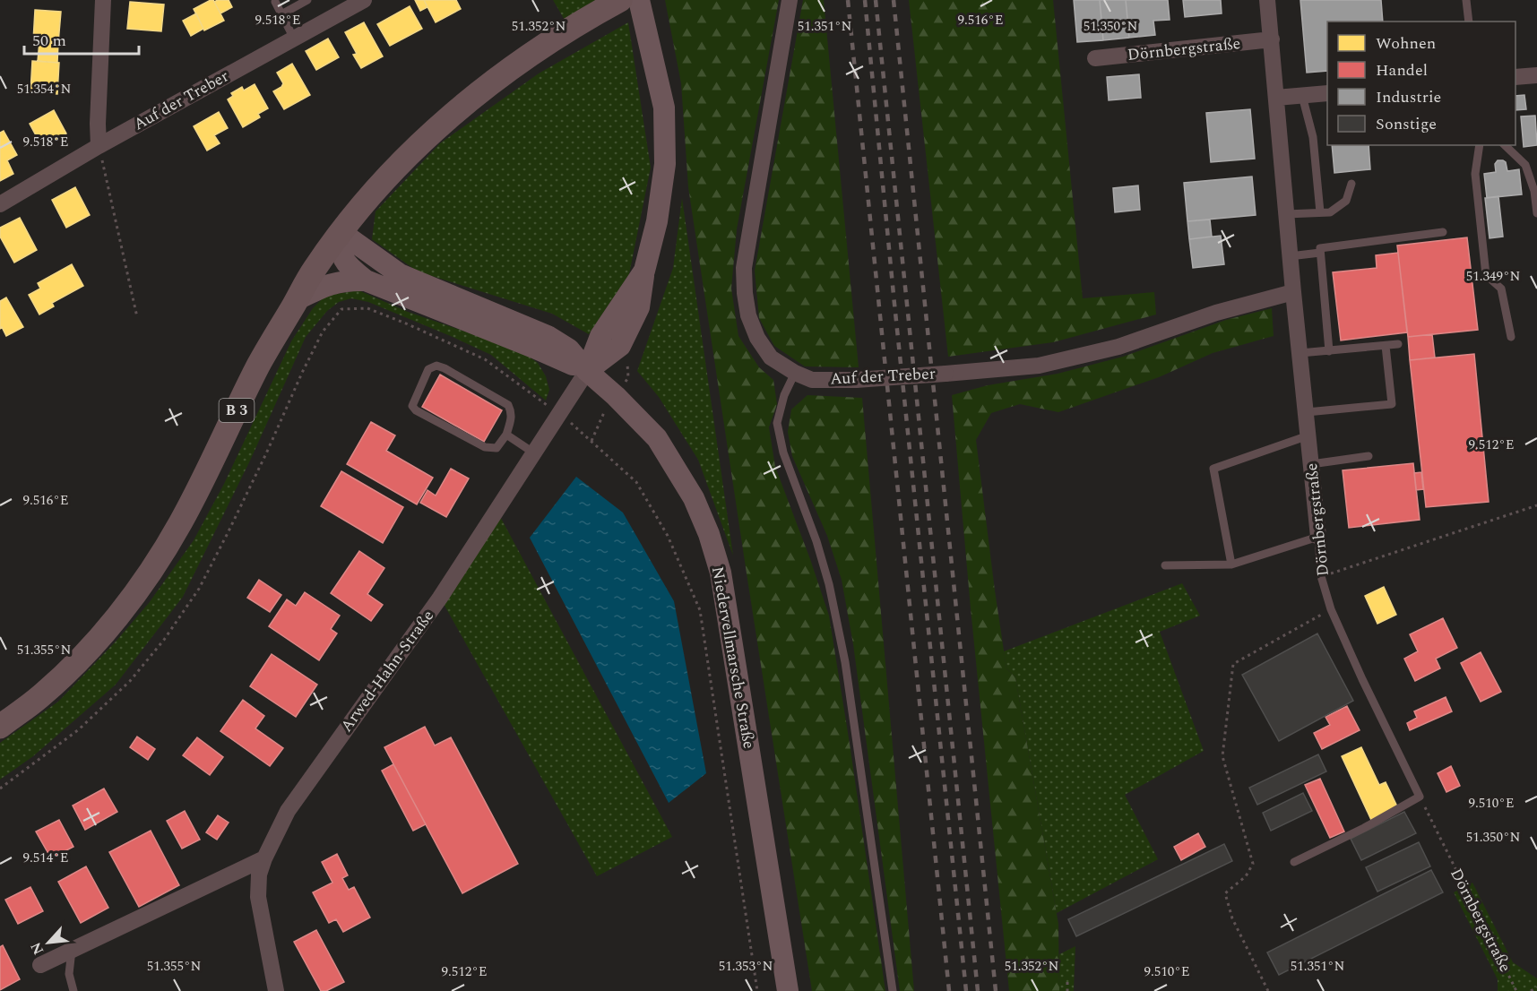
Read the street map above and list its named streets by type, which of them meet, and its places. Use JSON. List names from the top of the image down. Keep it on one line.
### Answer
{"streets":{"main road":["B 3","Niedervellmarsche Straße"],"street":["Dörnbergstraße","Auf der Treber","Arwed-Hahn-Straße"]},"crossings":[["Dörnbergstraße","Auf der Treber"],["Niedervellmarsche Straße","Arwed-Hahn-Straße"]],"legend":["Wohnen","Handel","Industrie","Sonstige"],"scale_bar":"50 m","north":"bottom left","coordinates":["9.518°E","9.516°E","51.352°N","51.351°N","51.350°N","51.354°N","51.349°N","9.512°E","51.355°N","9.510°E","9.514°E","51.353°N"]}
